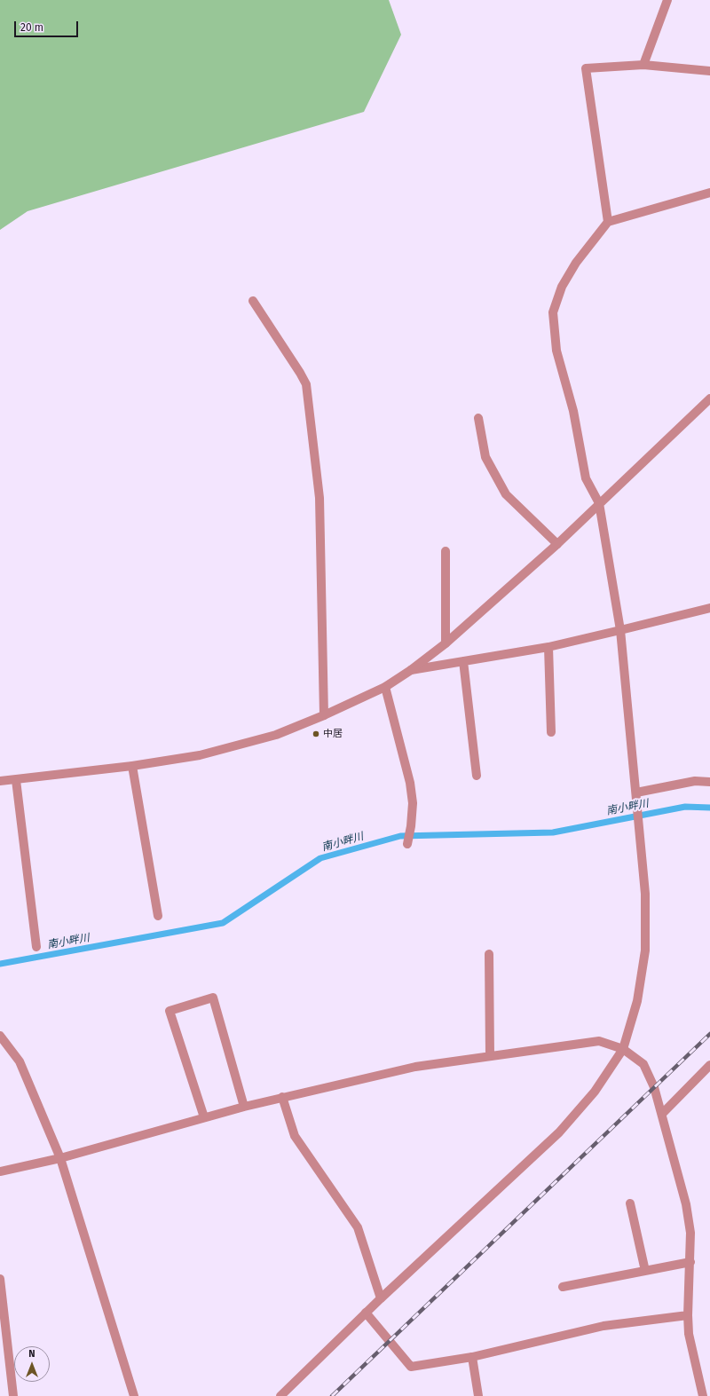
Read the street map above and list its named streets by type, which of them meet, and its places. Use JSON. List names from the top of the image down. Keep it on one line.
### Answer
{"water":["南小畔川"],"places":["中居"],"scale_bar":"20 m","north":"top"}
